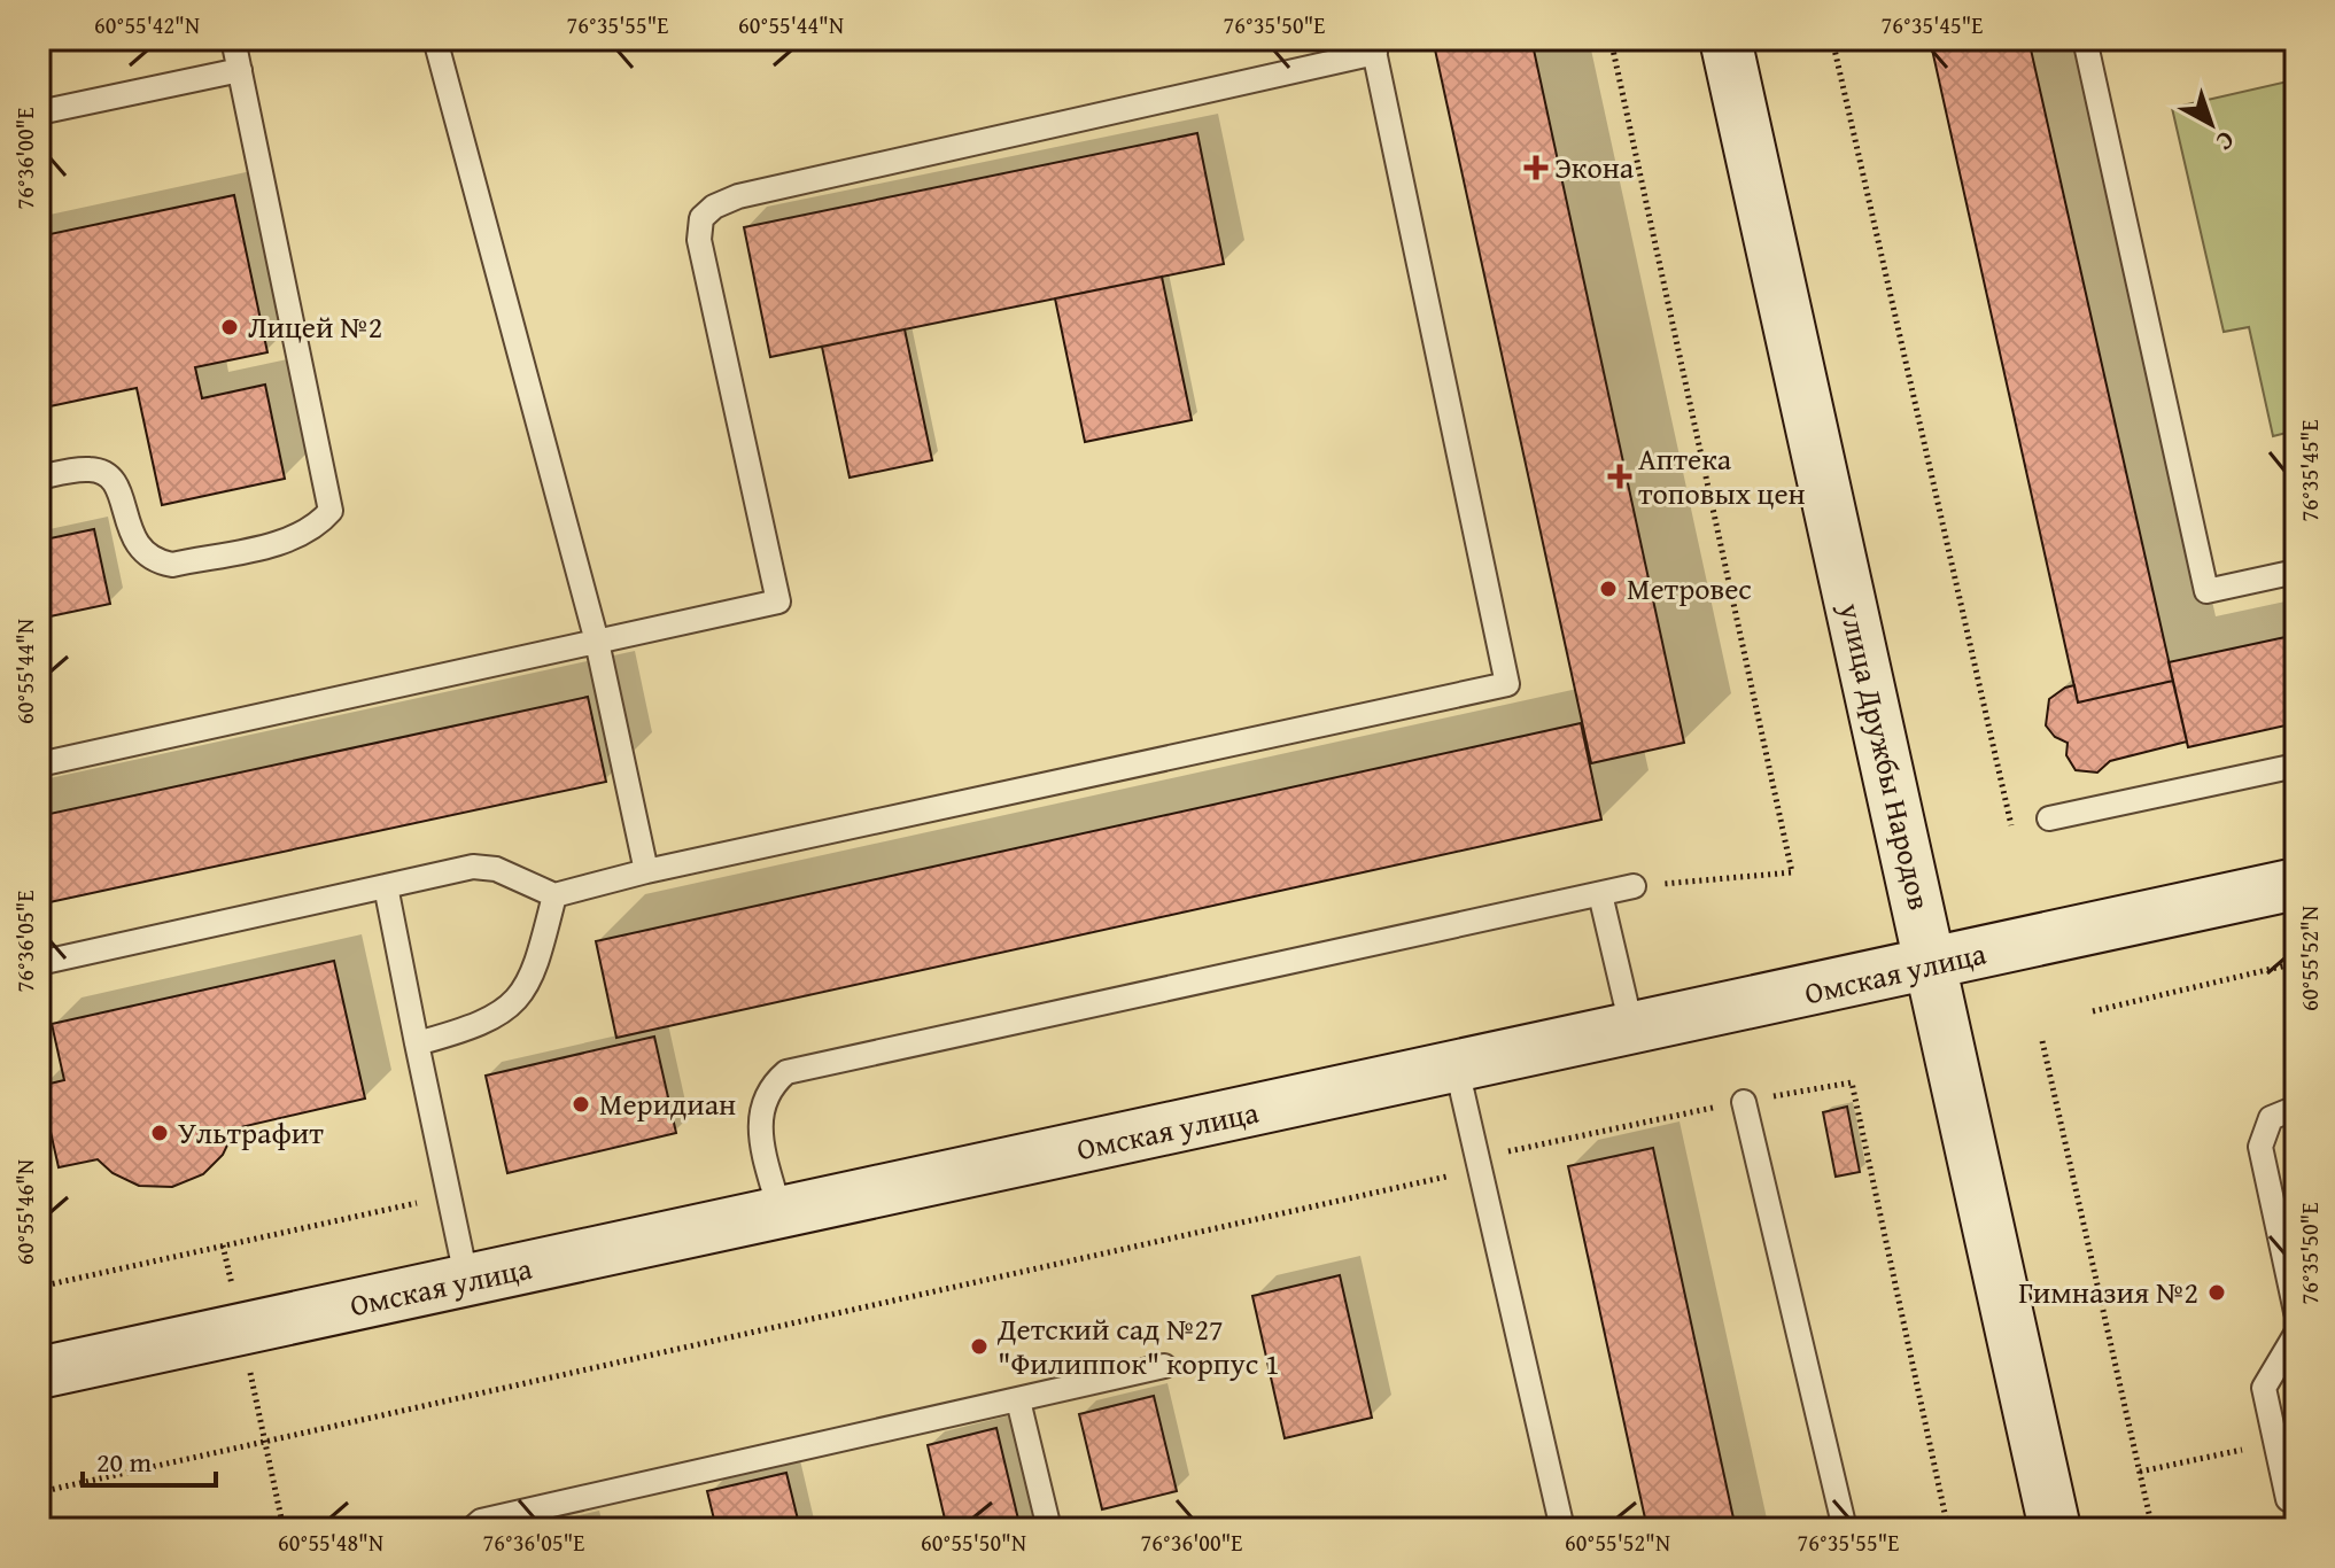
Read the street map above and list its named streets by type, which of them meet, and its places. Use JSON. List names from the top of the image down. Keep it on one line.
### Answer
{"streets":{"main road":["улица Дружбы Народов","Омская улица"]},"crossings":[["улица Дружбы Народов","Омская улица"]],"places":{"health":["Экона","Аптека топовых цен"],"other":["Лицей №2","Метровес","Меридиан","Ультрафит","Гимназия №2","Детский сад №27 \"Филиппок\" корпус 1"]},"scale_bar":"20 m","north":"bottom right","coordinates":["60°55'42\"N","76°35'55\"E","60°55'44\"N","76°35'50\"E","76°35'45\"E","76°36'00\"E","76°36'05\"E","60°55'52\"N","60°55'46\"N","60°55'48\"N","60°55'50\"N"]}
